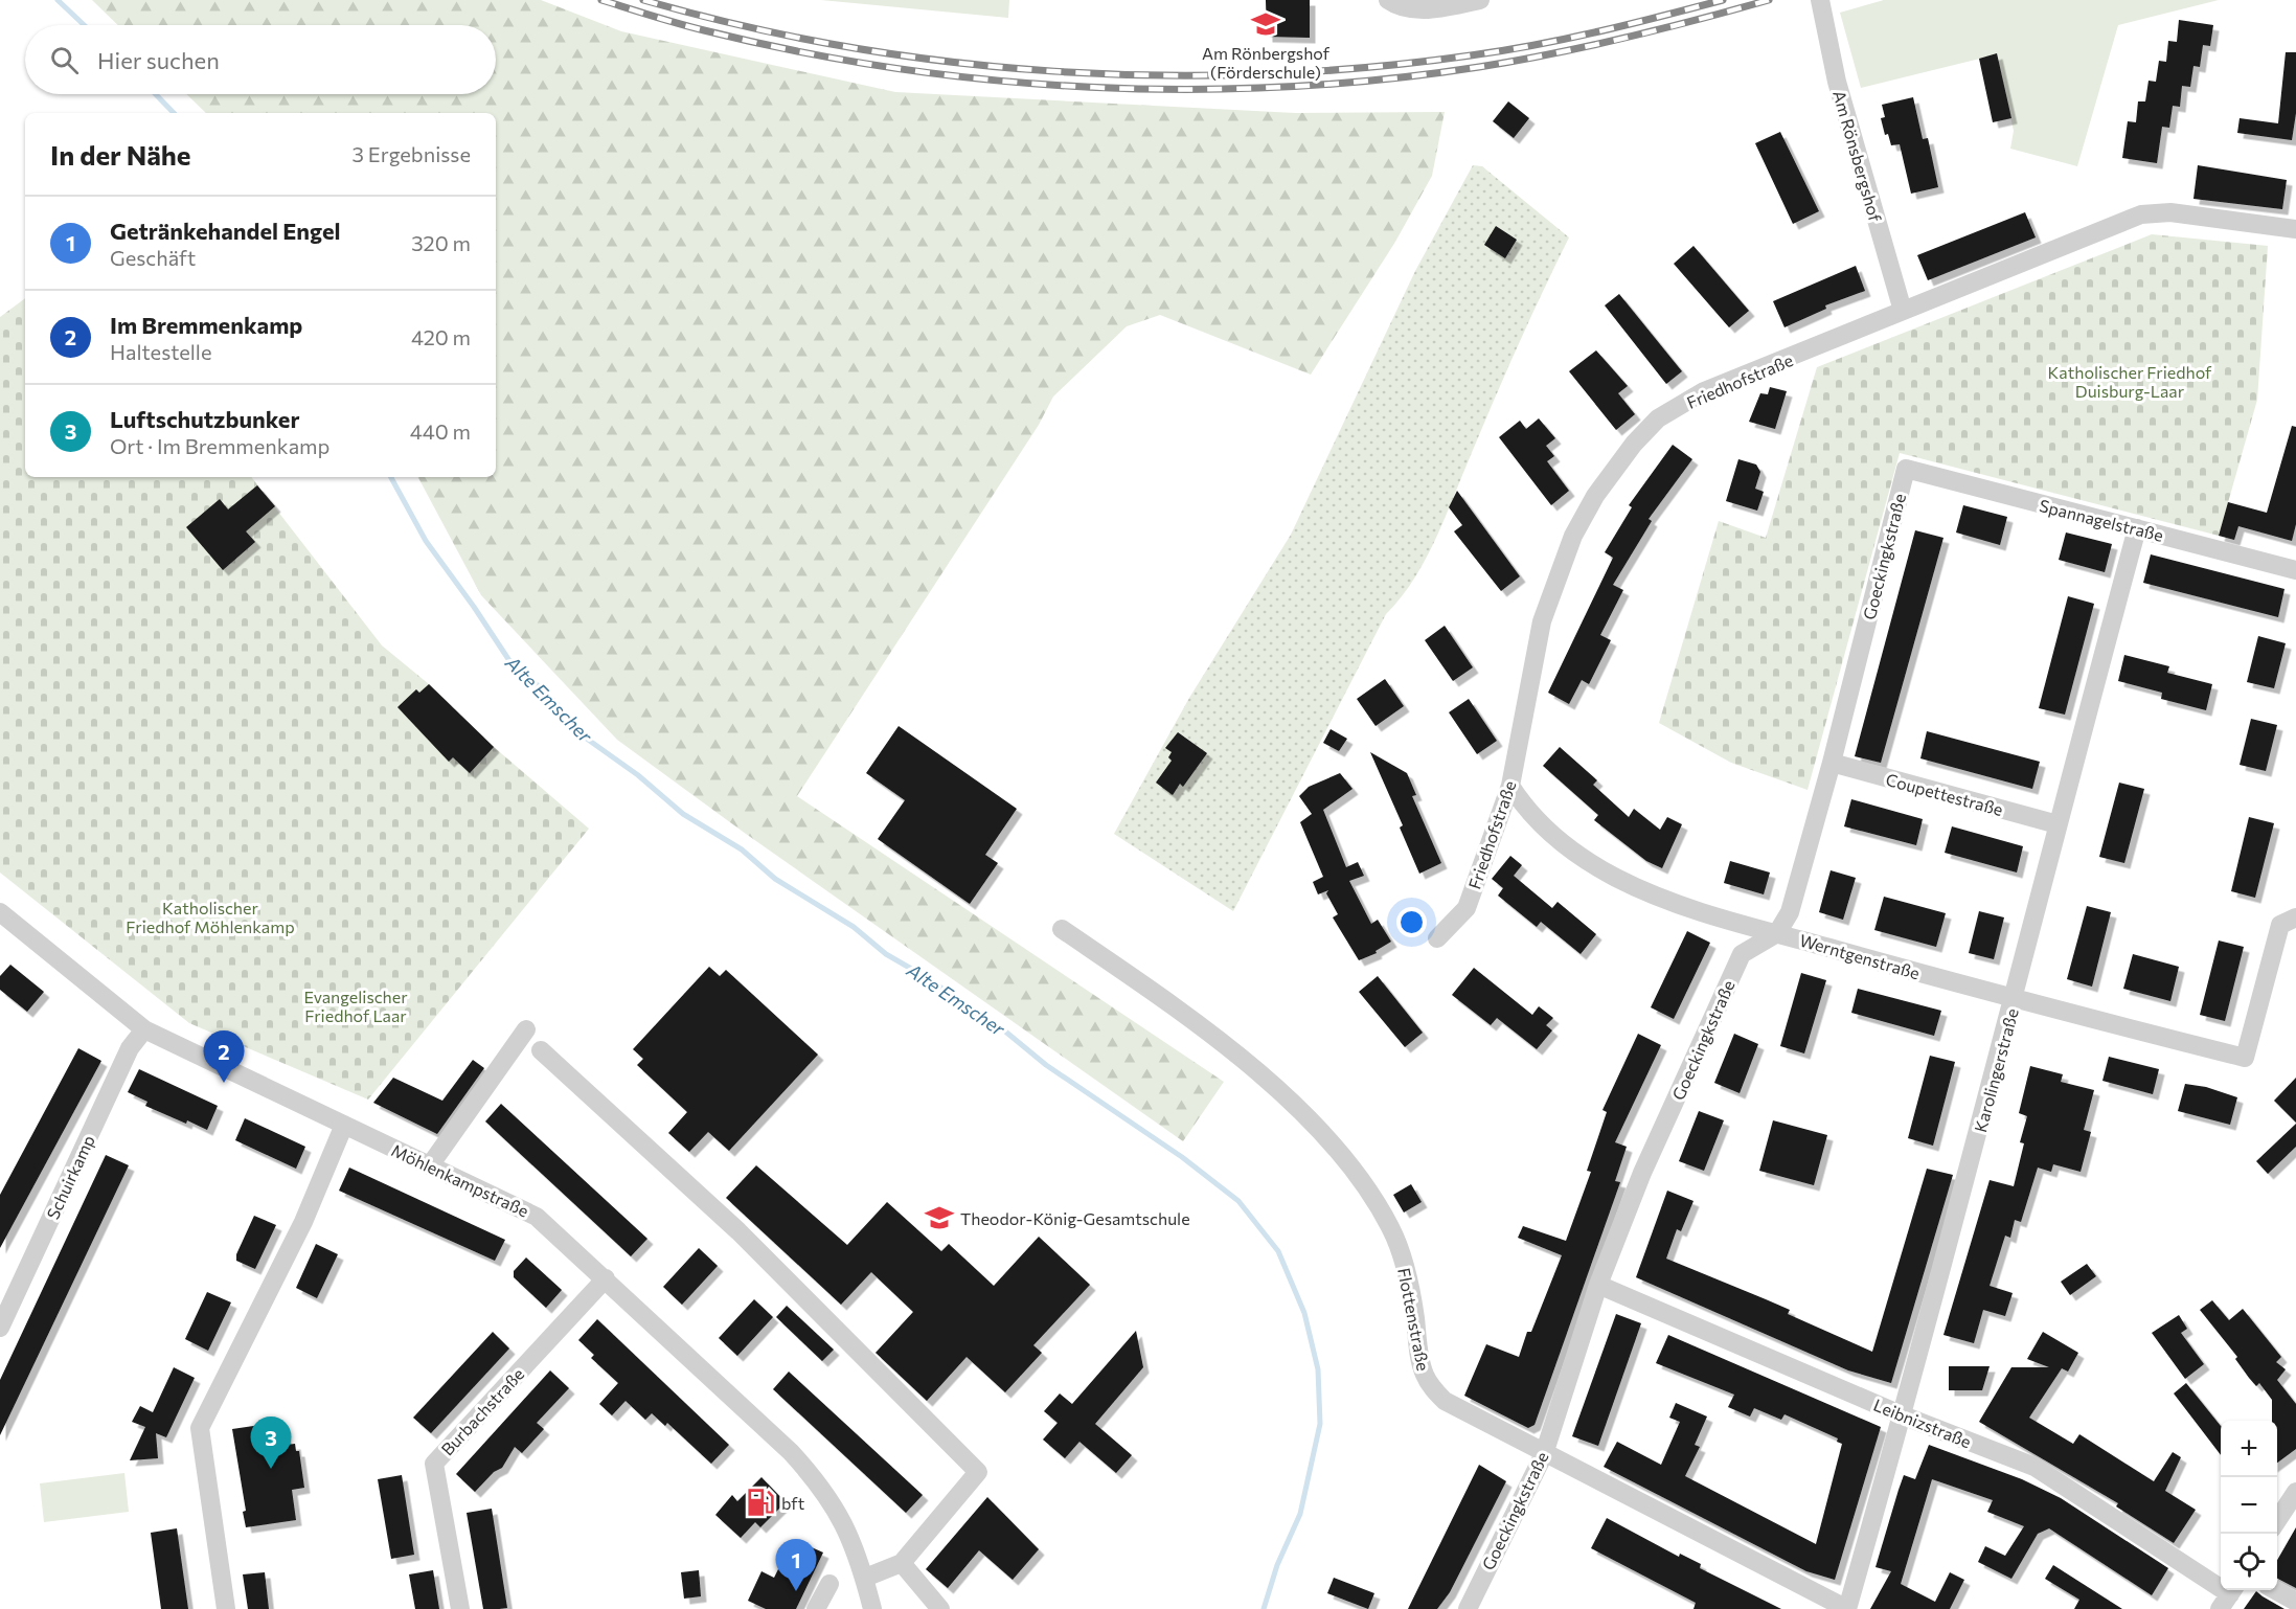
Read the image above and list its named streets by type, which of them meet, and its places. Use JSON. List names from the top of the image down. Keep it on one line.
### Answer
{"streets":{"street":["Am Rönsbergshof","Friedhofstraße","Spannagelstraße","Goeckingkstraße","Coupettestraße","Werntgenstraße","Karolingerstraße","Schuirkamp","Möhlenkampstraße","Flottenstraße","Burbachstraße","Leibnizstraße"]},"crossings":[["Am Rönsbergshof","Friedhofstraße"],["Friedhofstraße","Werntgenstraße"],["Spannagelstraße","Goeckingkstraße"],["Spannagelstraße","Karolingerstraße"],["Goeckingkstraße","Coupettestraße"],["Goeckingkstraße","Werntgenstraße"],["Goeckingkstraße","Flottenstraße"],["Goeckingkstraße","Leibnizstraße"],["Coupettestraße","Karolingerstraße"],["Werntgenstraße","Karolingerstraße"],["Karolingerstraße","Flottenstraße"],["Karolingerstraße","Leibnizstraße"],["Schuirkamp","Möhlenkampstraße"],["Möhlenkampstraße","Burbachstraße"]],"water":["Alte Emscher"],"parks":["Katholischer Friedhof Duisburg-Laar","Katholischer Friedhof Möhlenkamp","Evangelischer Friedhof Laar"],"places":{"school or university":["Am Rönbergshof (Förderschule)","Theodor-König-Gesamtschule"],"fuel station":["bft"]},"page":{"search":"Hier suchen","heading":["In der Nähe","3 Ergebnisse"],"list":[{"mark":"1","name":"Getränkehandel Engel","note":"Geschäft","value":"320 m"},{"mark":"2","name":"Im Bremmenkamp","note":"Haltestelle","value":"420 m"},{"mark":"3","name":"Luftschutzbunker","note":"Ort · Im Bremmenkamp","value":"440 m"}],"pins":["2","3","1"],"map_buttons":["+","−"]}}
